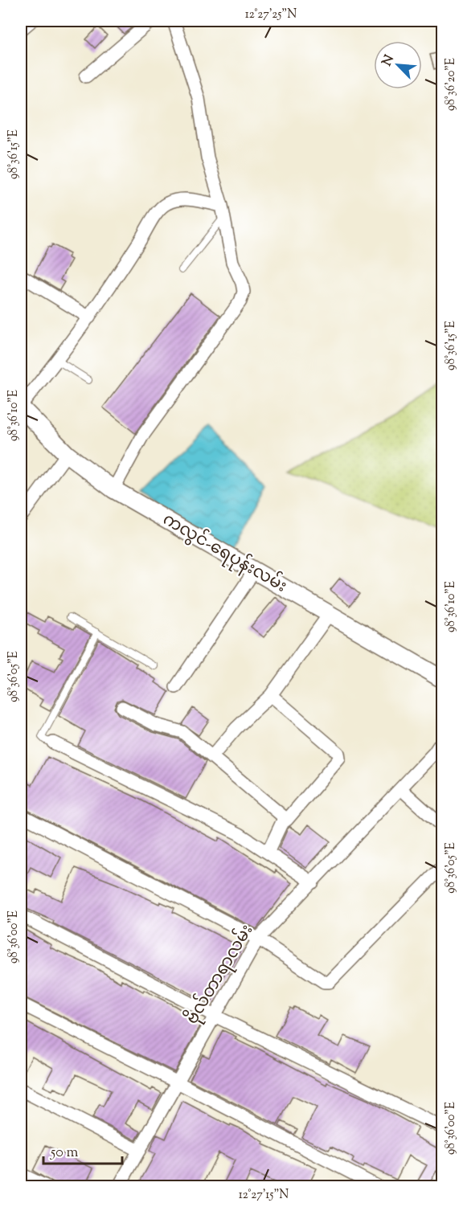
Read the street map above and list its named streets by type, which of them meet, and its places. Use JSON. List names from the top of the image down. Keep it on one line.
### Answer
{"streets":{"street":["ကလွင်-ရေပုန်းလမ်း","ဗိုလ်တာရာလမ်း"]},"scale_bar":"50 m","north":"top left","coordinates":["12°27'25\"N","98°36'20\"E","98°36'15\"E","98°36'10\"E","98°36'05\"E","98°36'00\"E","12°27'15\"N"]}
